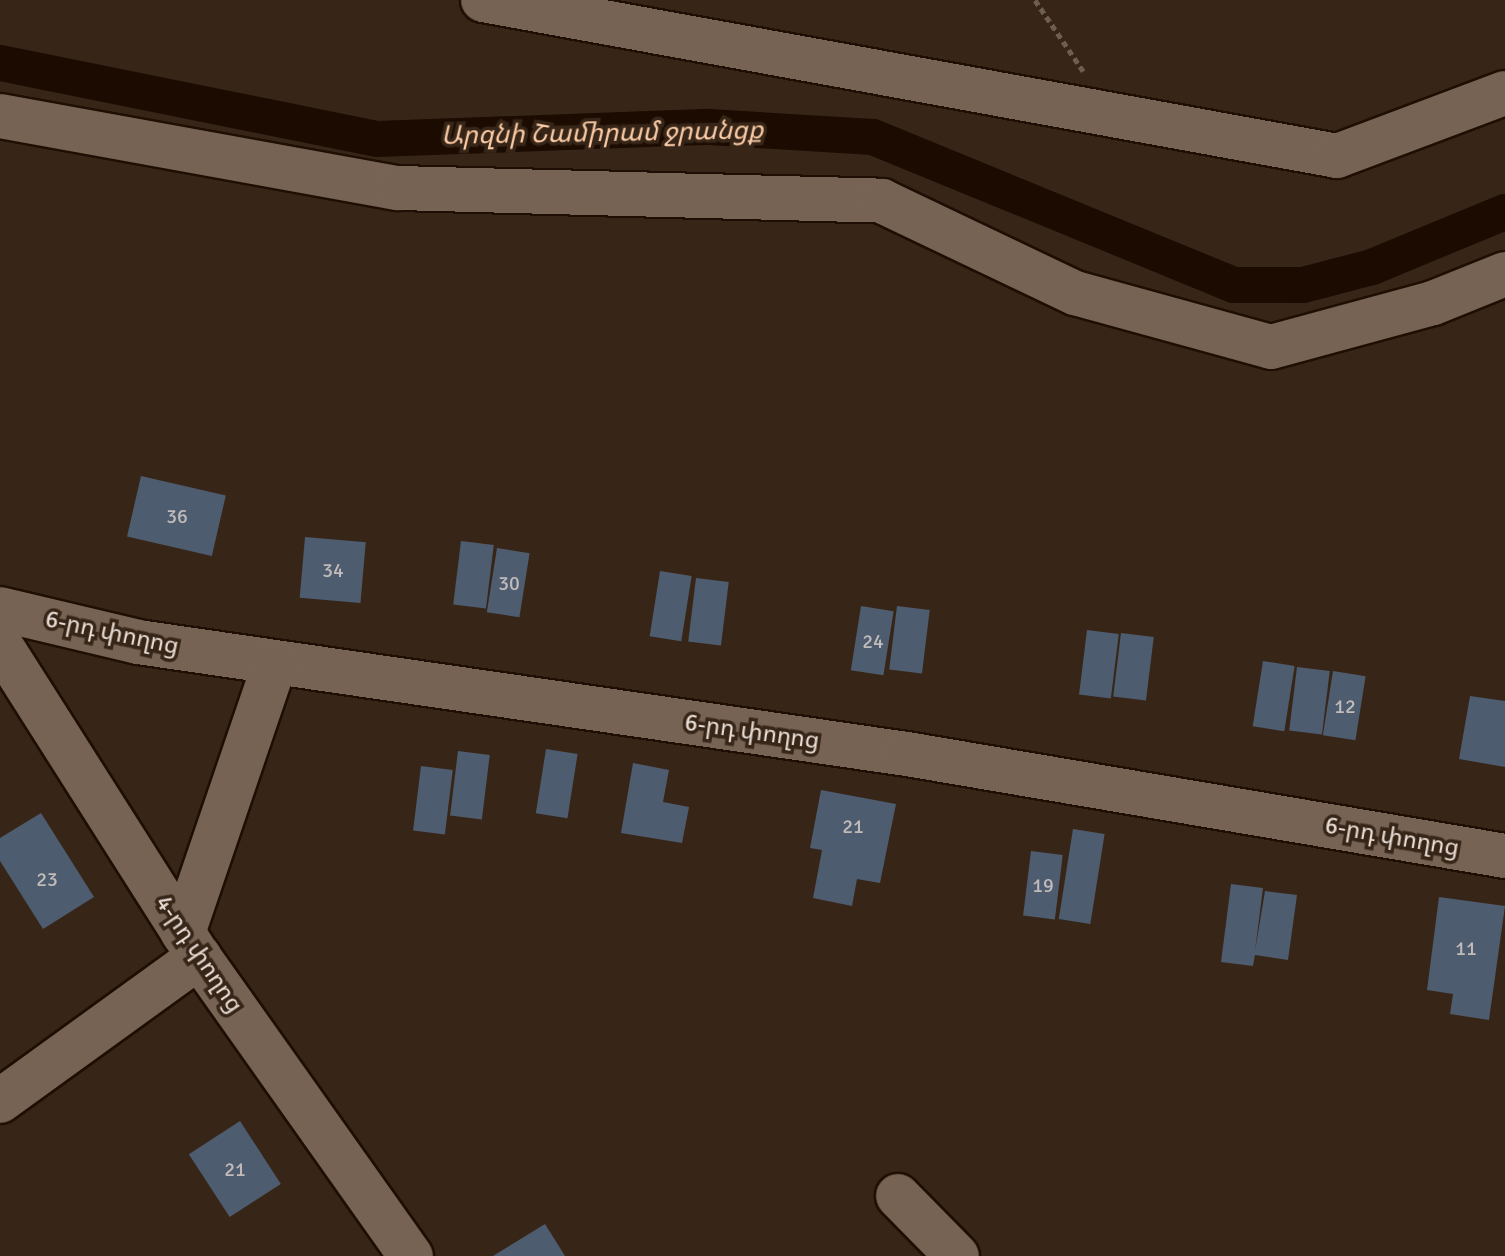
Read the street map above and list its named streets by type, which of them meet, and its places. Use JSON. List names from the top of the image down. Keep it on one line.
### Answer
{"streets":{"street":["6-րդ փողոց","4-րդ փողոց"]},"water":["Արզնի Շամիրամ ջրանցք"],"house_numbers":["36","34","30","24","12","21","23","19","11","21"]}
